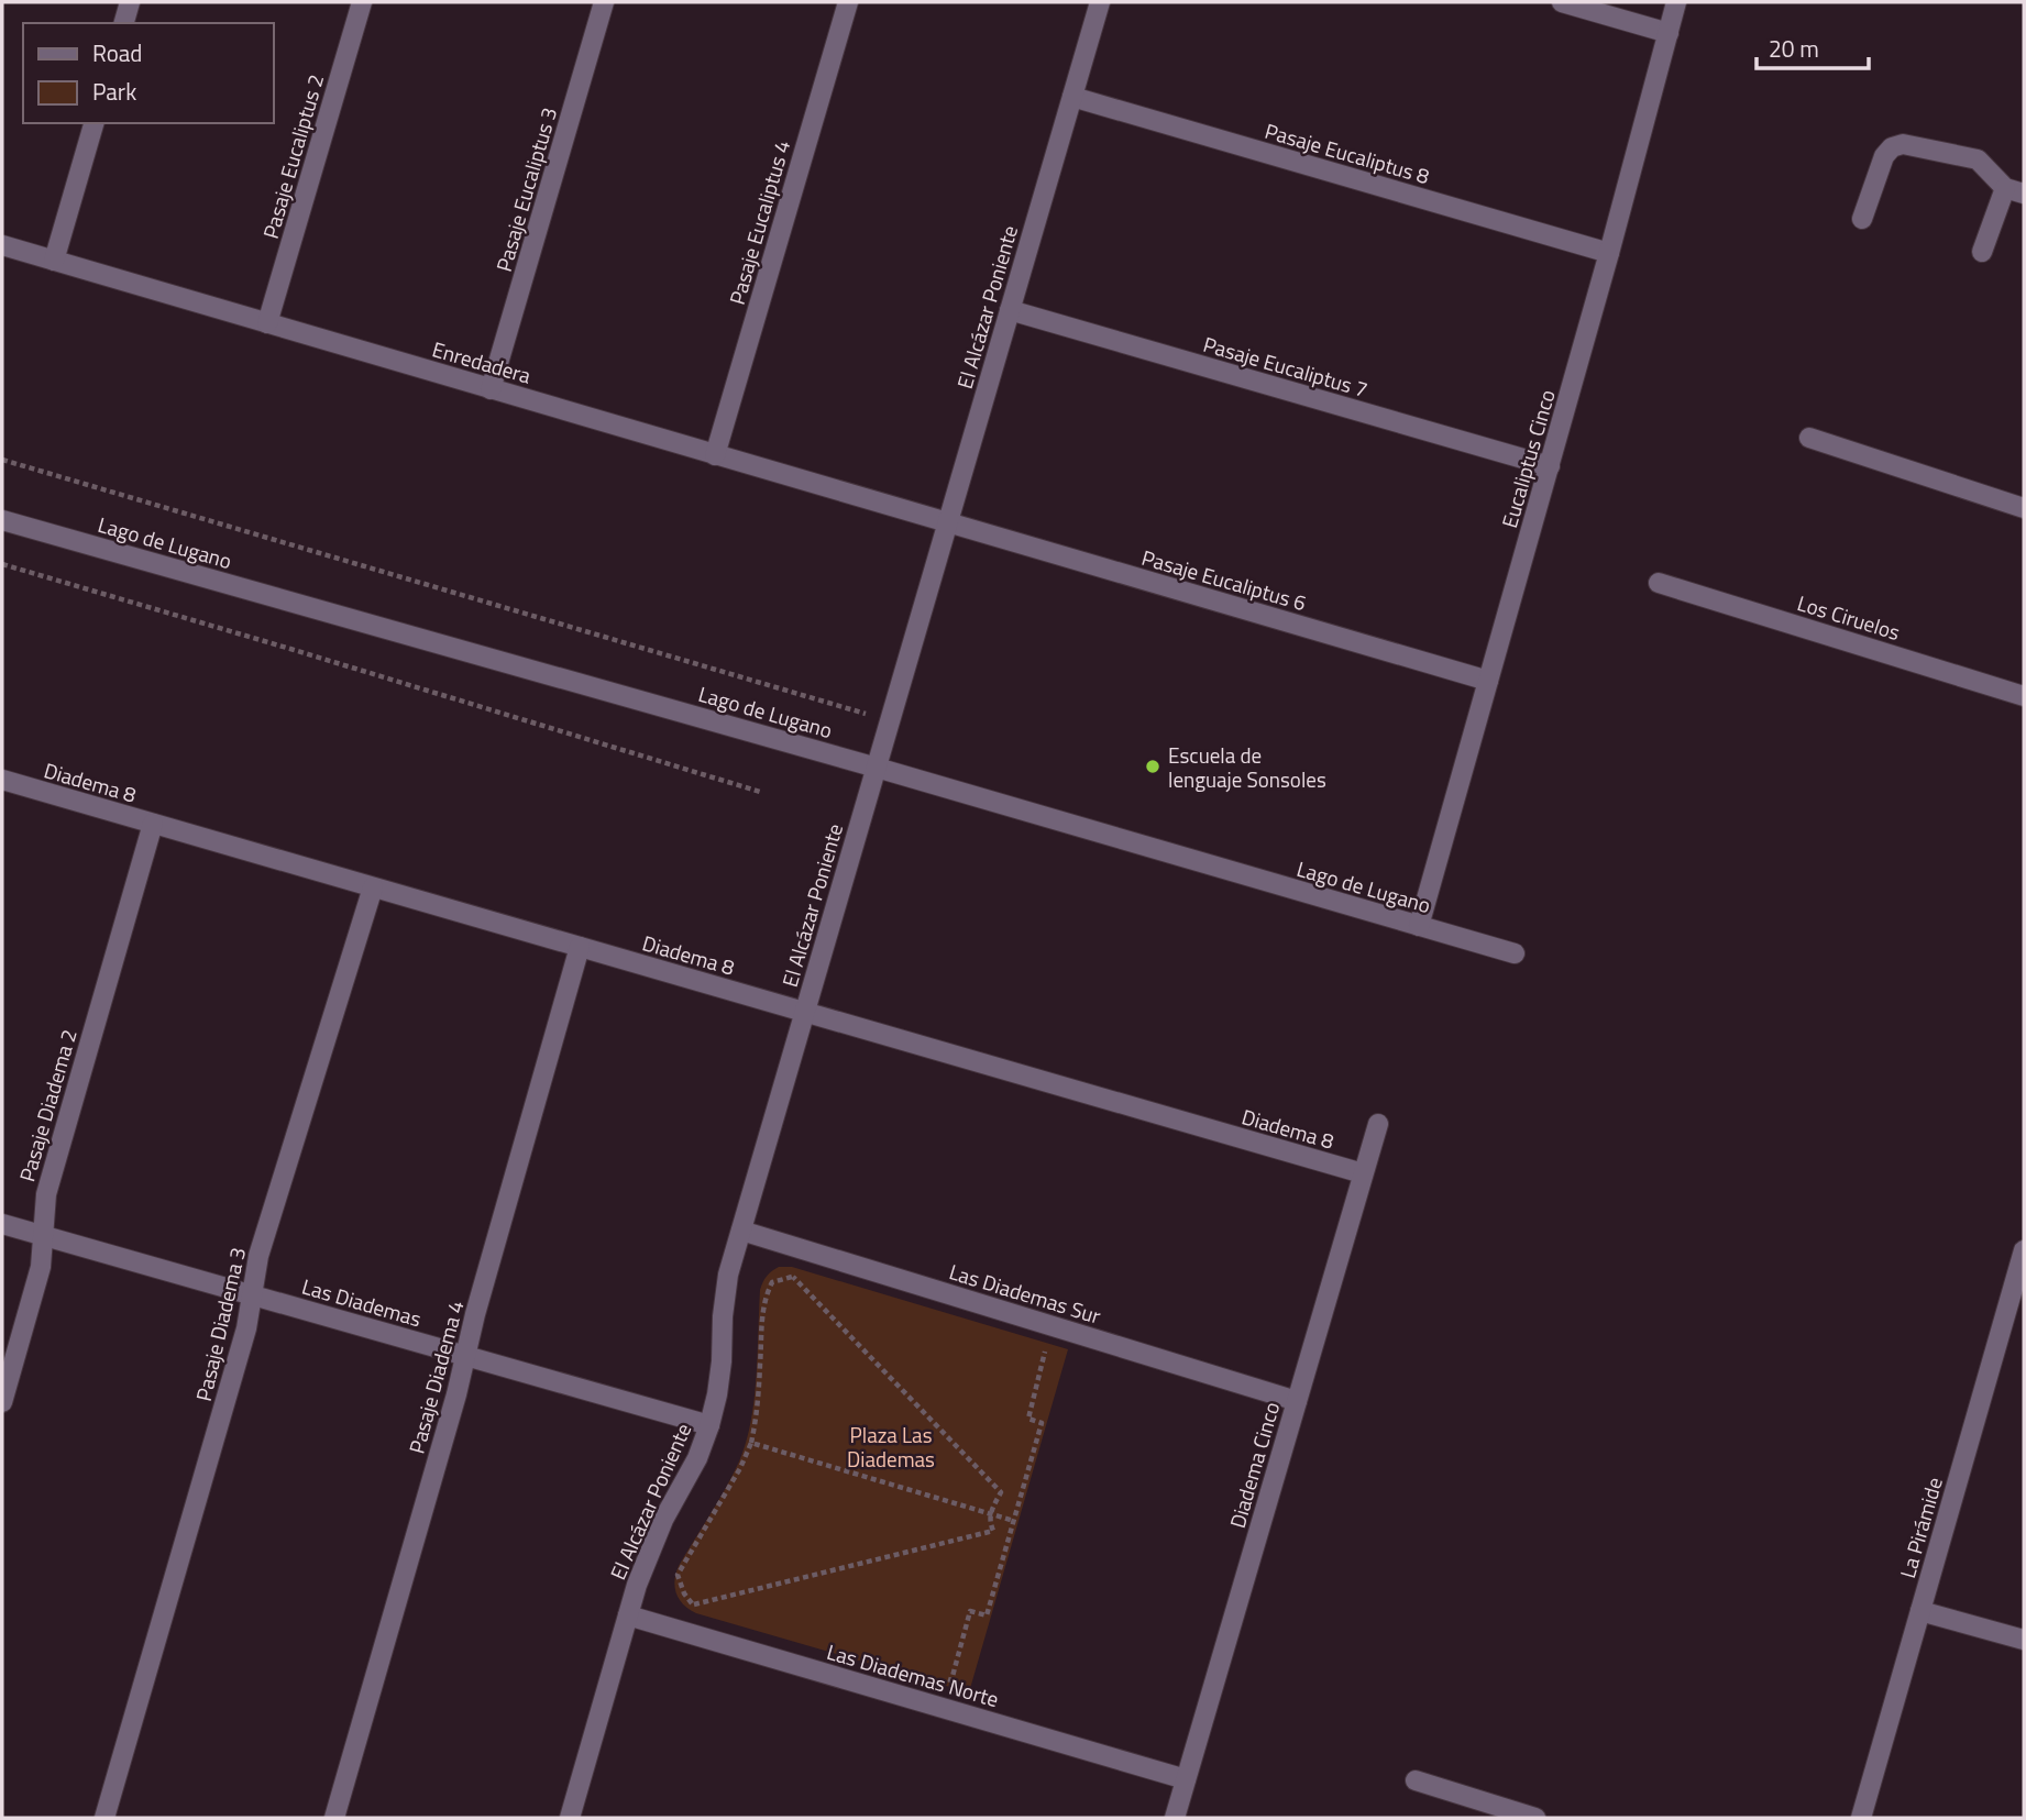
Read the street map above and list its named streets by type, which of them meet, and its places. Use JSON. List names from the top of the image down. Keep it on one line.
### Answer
{"streets":{"street":["Pasaje Eucaliptus 8","Pasaje Eucaliptus 2","Pasaje Eucaliptus 3","Pasaje Eucaliptus 4","El Alcázar Poniente","Enredadera","Pasaje Eucaliptus 7","Eucaliptus Cinco","Lago de Lugano","Pasaje Eucaliptus 6","Los Ciruelos","Diadema 8","Pasaje Diadema 2","Las Diademas Sur","Las Diademas","Pasaje Diadema 3","Pasaje Diadema 4","Diadema Cinco","La Pirámide","Las Diademas Norte"]},"crossings":[["Pasaje Eucaliptus 8","El Alcázar Poniente"],["Pasaje Eucaliptus 8","Eucaliptus Cinco"],["Pasaje Eucaliptus 2","Enredadera"],["Pasaje Eucaliptus 3","Enredadera"],["Pasaje Eucaliptus 4","Enredadera"],["El Alcázar Poniente","Enredadera"],["El Alcázar Poniente","Pasaje Eucaliptus 7"],["El Alcázar Poniente","Lago de Lugano"],["El Alcázar Poniente","Pasaje Eucaliptus 6"],["El Alcázar Poniente","Diadema 8"],["El Alcázar Poniente","Las Diademas Sur"],["El Alcázar Poniente","Las Diademas"],["El Alcázar Poniente","Las Diademas Norte"],["Enredadera","Pasaje Eucaliptus 6"],["Pasaje Eucaliptus 7","Eucaliptus Cinco"],["Eucaliptus Cinco","Lago de Lugano"],["Eucaliptus Cinco","Pasaje Eucaliptus 6"],["Diadema 8","Pasaje Diadema 2"],["Diadema 8","Pasaje Diadema 3"],["Diadema 8","Pasaje Diadema 4"],["Diadema 8","Diadema Cinco"],["Pasaje Diadema 2","Las Diademas"],["Las Diademas Sur","Diadema Cinco"],["Las Diademas","Pasaje Diadema 3"],["Las Diademas","Pasaje Diadema 4"],["Diadema Cinco","Las Diademas Norte"]],"parks":["Plaza Las Diademas"],"places":["Escuela de lenguaje Sonsoles"],"legend":["Road","Park"],"scale_bar":"20 m"}
